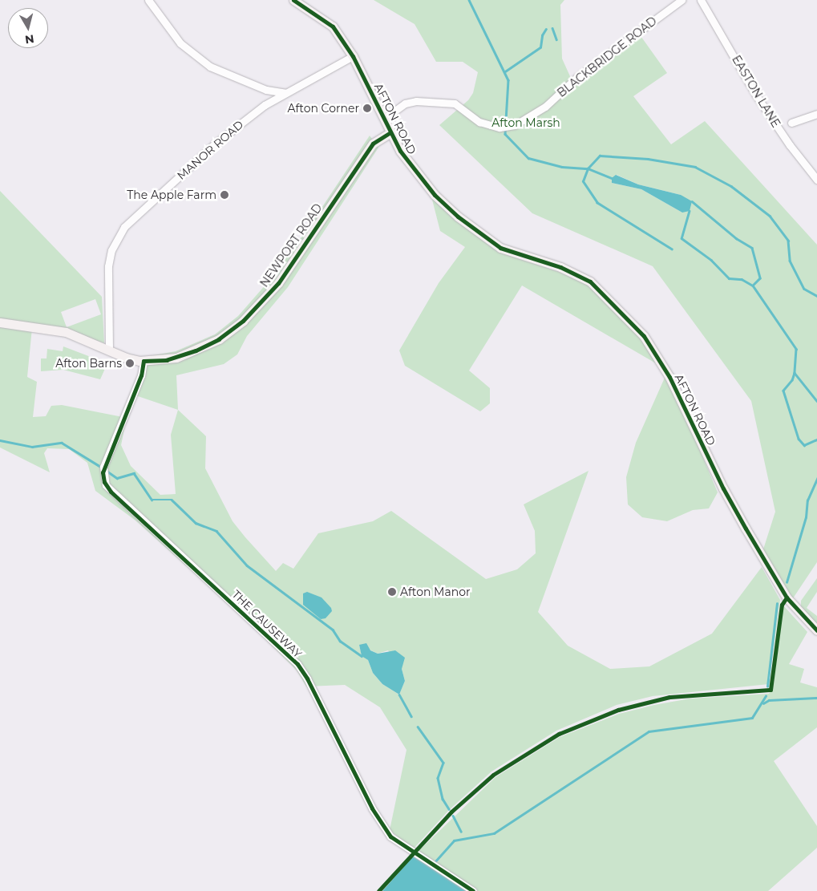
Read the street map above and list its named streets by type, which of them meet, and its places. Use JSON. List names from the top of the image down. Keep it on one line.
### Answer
{"streets":{"main road":["AFTON ROAD","NEWPORT ROAD"],"street":["BLACKBRIDGE ROAD","EASTON LANE","MANOR ROAD","THE CAUSEWAY"]},"crossings":[["BLACKBRIDGE ROAD","AFTON ROAD"],["AFTON ROAD","MANOR ROAD"],["AFTON ROAD","NEWPORT ROAD"],["MANOR ROAD","NEWPORT ROAD"],["NEWPORT ROAD","THE CAUSEWAY"]],"parks":["Afton Marsh"],"places":["Afton Corner","The Apple Farm","Afton Barns","Afton Manor"],"north":"bottom"}
